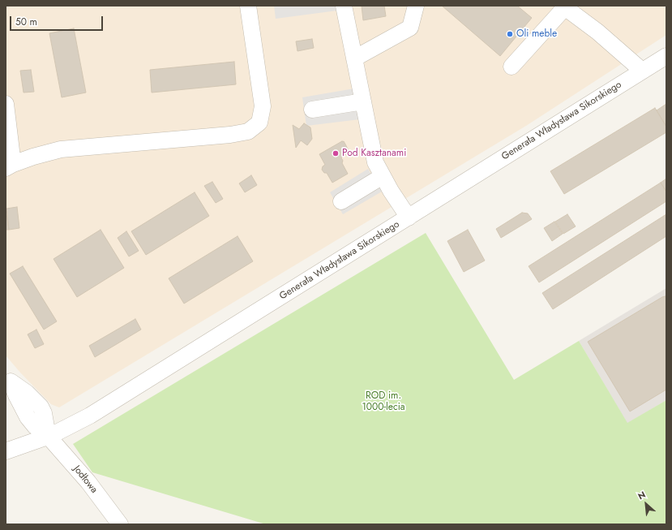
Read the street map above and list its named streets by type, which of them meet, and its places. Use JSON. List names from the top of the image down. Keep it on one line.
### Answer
{"streets":{"street":["Generała Władysława Sikorskiego","Jodłowa"]},"crossings":[["Generała Władysława Sikorskiego","Jodłowa"]],"parks":["ROD im. 1000-lecia"],"places":["Oli meble","Pod Kasztanami"],"scale_bar":"50 m","north":"top left"}
